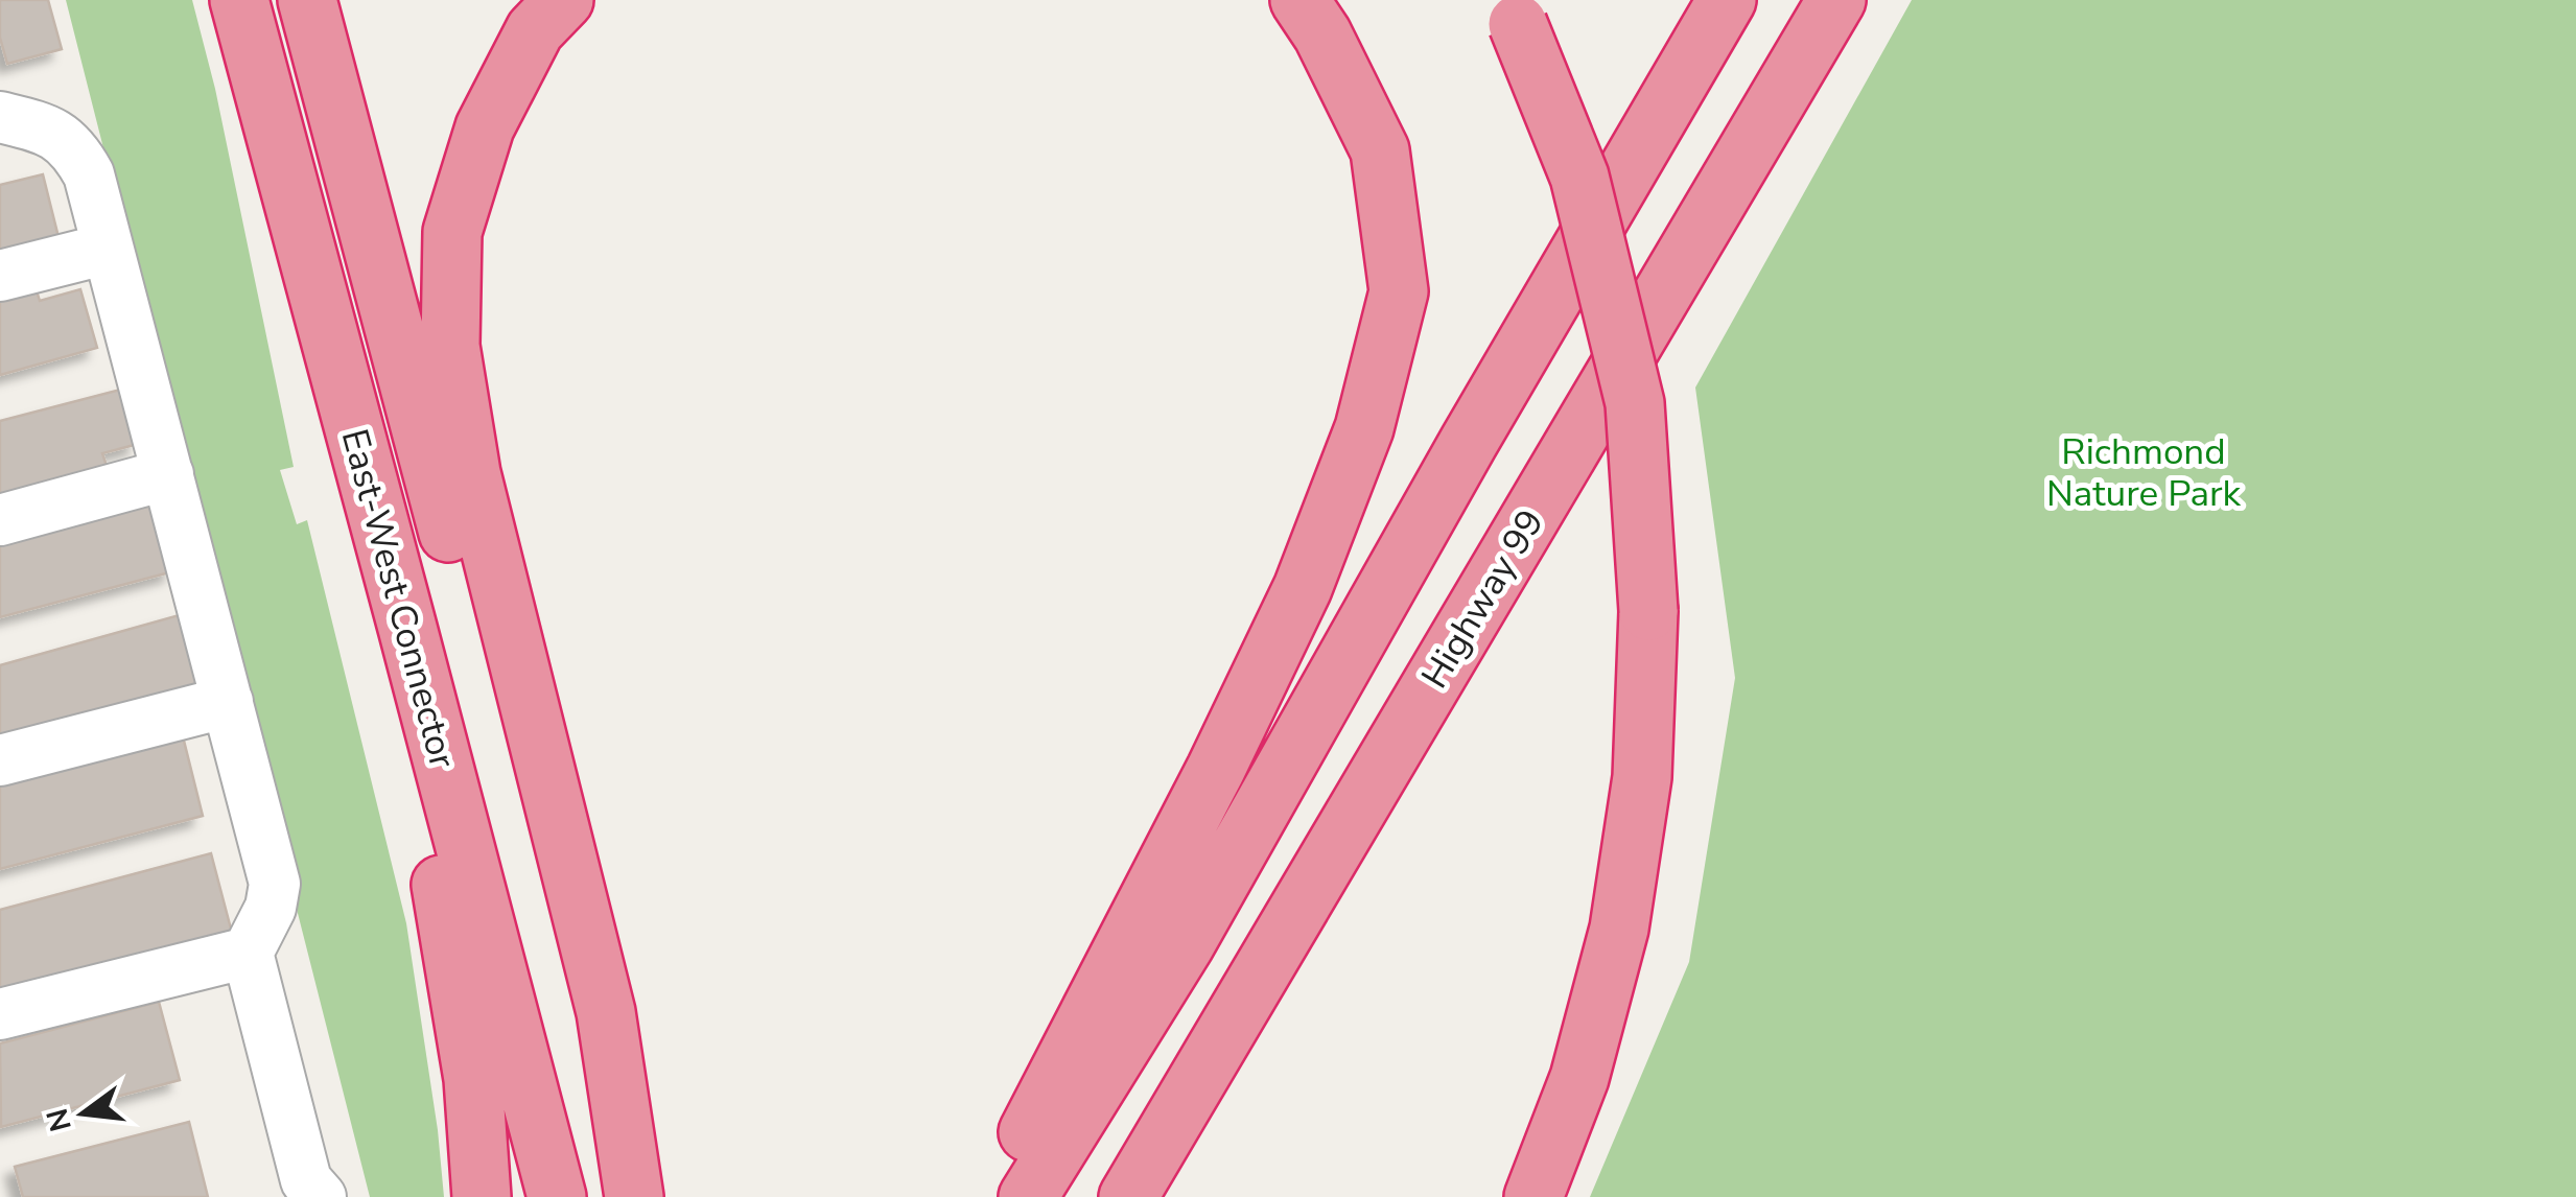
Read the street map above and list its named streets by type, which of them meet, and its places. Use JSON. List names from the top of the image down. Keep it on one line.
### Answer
{"streets":{"highway":["East-West Connector","Highway 99"]},"parks":["Richmond Nature Park"],"north":"left"}
